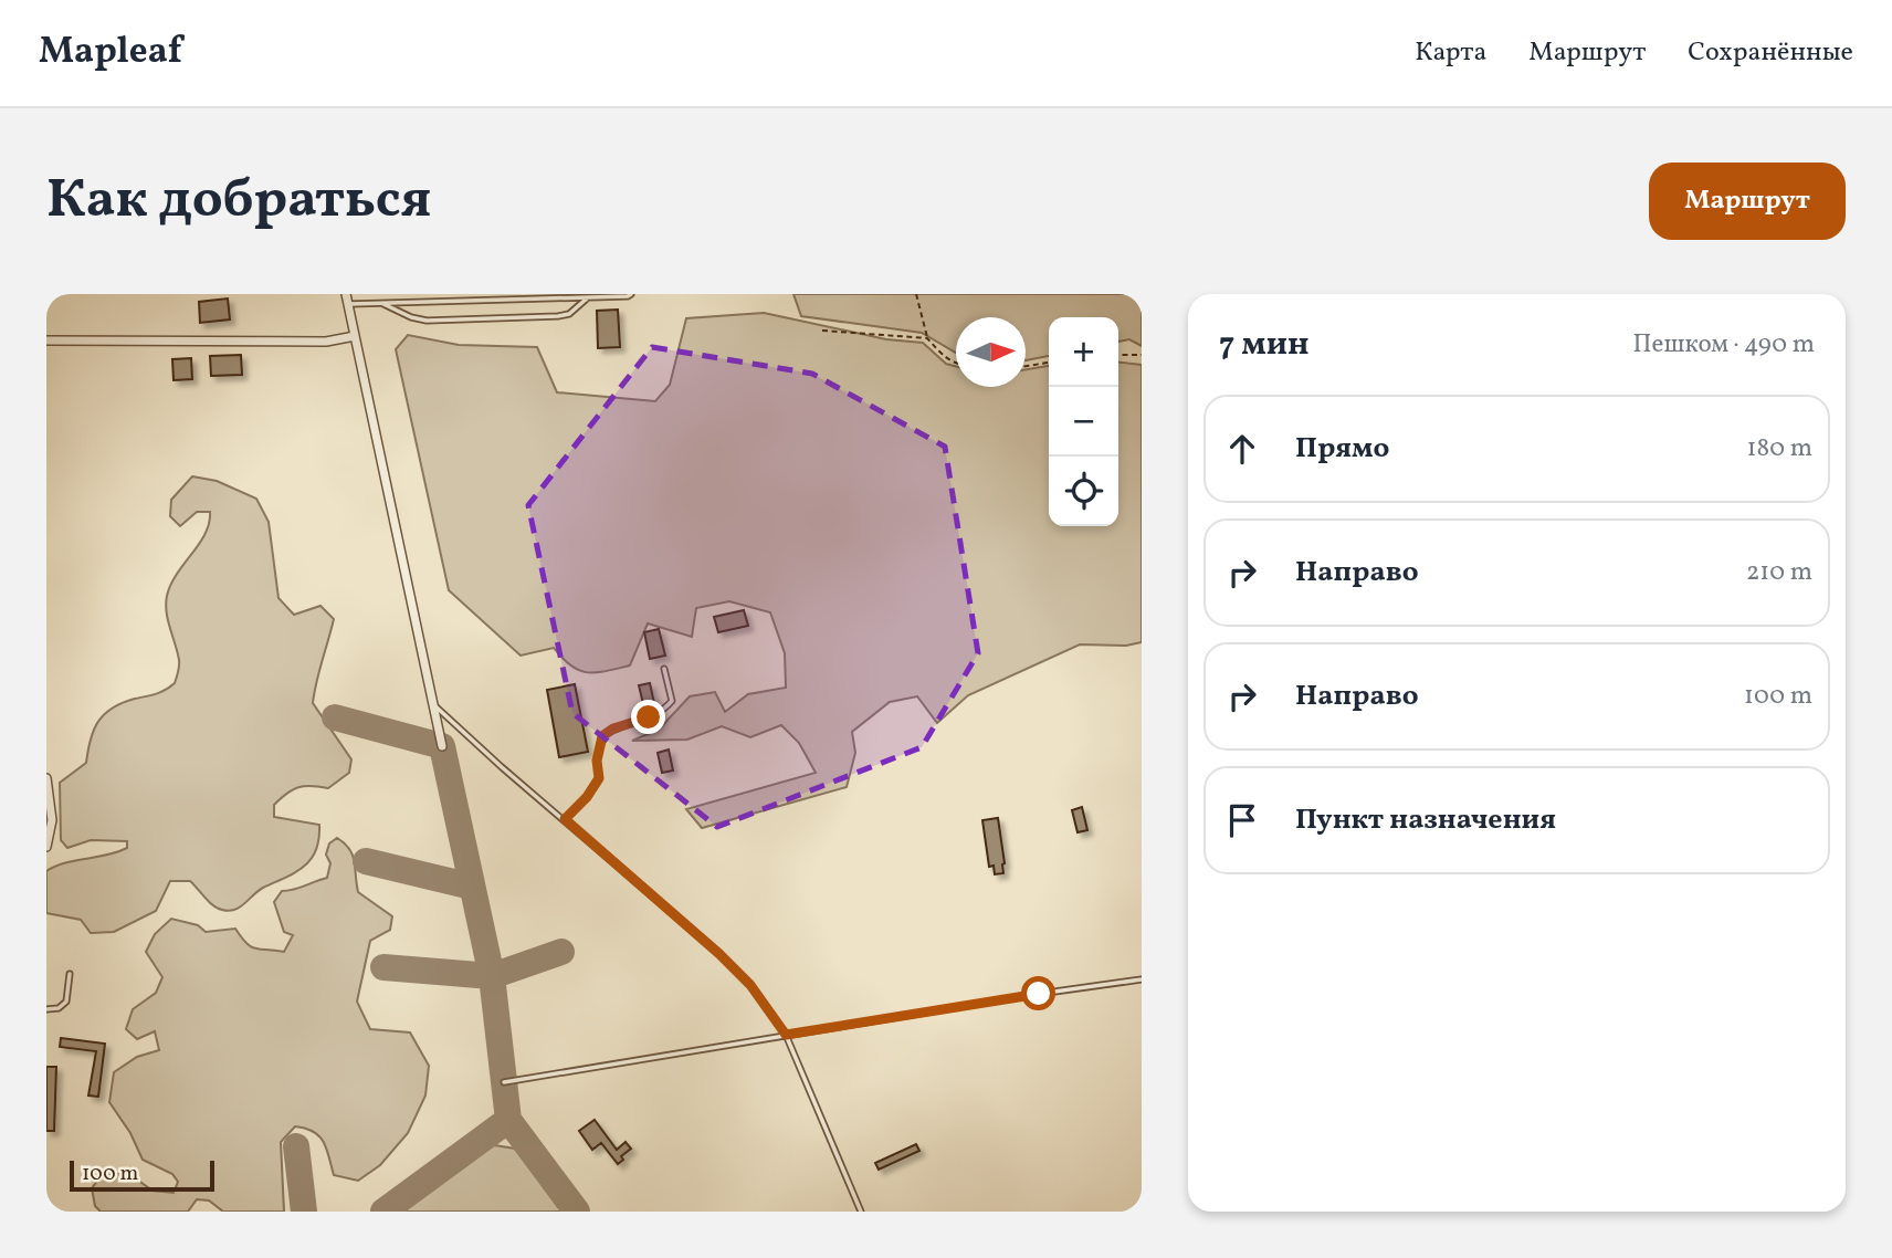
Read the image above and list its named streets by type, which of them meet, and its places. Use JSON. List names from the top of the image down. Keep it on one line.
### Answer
{"scale_bar":"100 m","north":"right","page":{"header":"Mapleaf","nav":["Карта","Маршрут","Сохранённые"],"buttons":"Маршрут","title":"Как добраться","heading":["7 мин","Пешком · 490 m"],"map_buttons":["+","−"],"list":[["Прямо","180 m"],["Направо","210 m"],["Направо","100 m"],"Пункт назначения"],"scale":"100 m"}}
